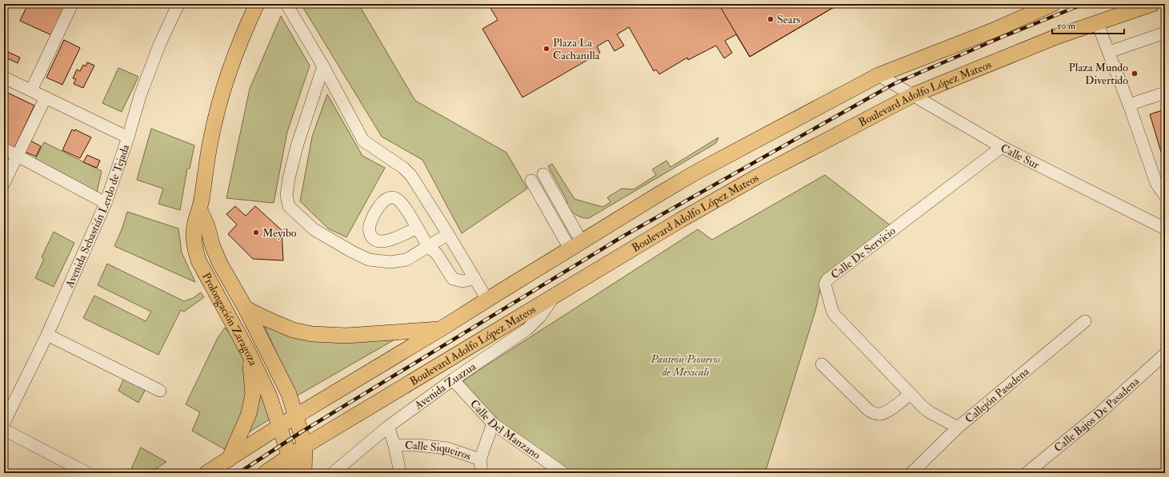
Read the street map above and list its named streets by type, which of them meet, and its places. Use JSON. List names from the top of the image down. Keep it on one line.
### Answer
{"streets":{"main road":["Boulevard Adolfo López Mateos","Prolongación Zaragoza"],"street":["Calle Sur","Avenida Sebastián Lerdo de Tejada","Calle De Servicio","Avenida Zuazua","Callejón Pasadena","Calle Bajos De Pasadena","Calle Del Manzano","Calle Siqueiros"]},"crossings":[["Boulevard Adolfo López Mateos","Calle Sur"],["Boulevard Adolfo López Mateos","Prolongación Zaragoza"],["Boulevard Adolfo López Mateos","Avenida Zuazua"],["Calle Sur","Calle De Servicio"],["Calle De Servicio","Callejón Pasadena"],["Avenida Zuazua","Calle Del Manzano"]],"parks":["Panteón Pioneros de Mexicali"],"places":["Sears","Plaza La Cachanilla","Plaza Mundo Divertido","Meyibo"],"scale_bar":"50 m"}
